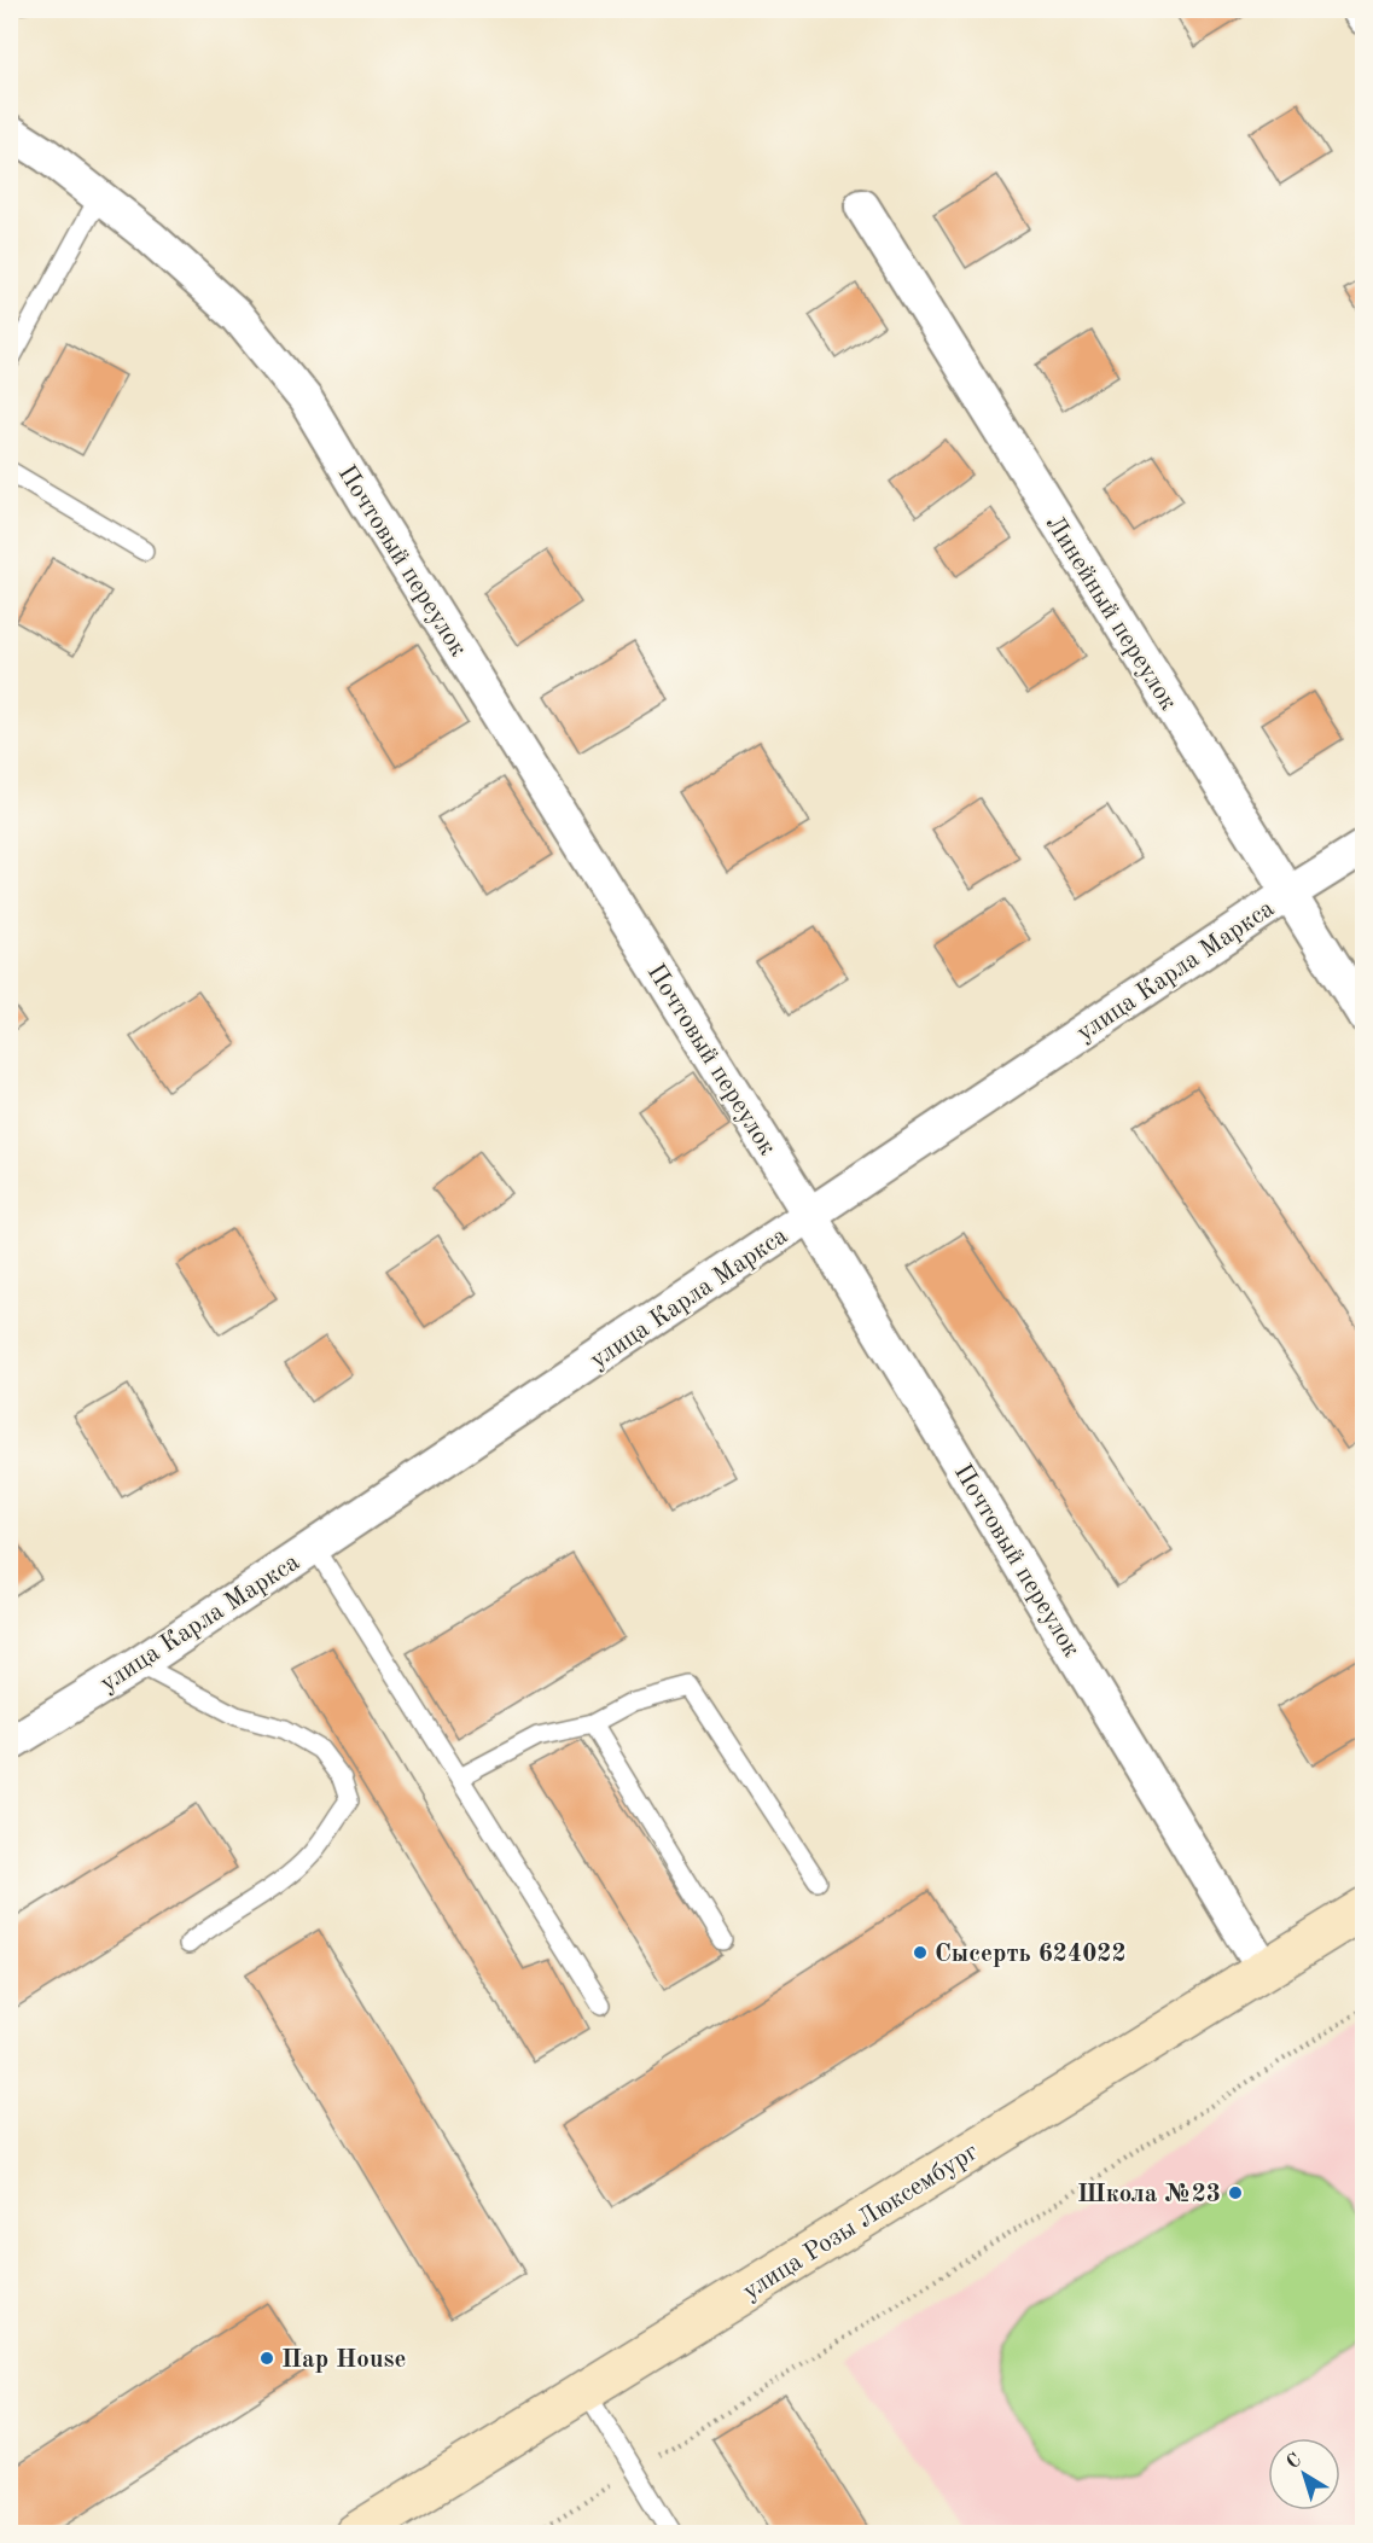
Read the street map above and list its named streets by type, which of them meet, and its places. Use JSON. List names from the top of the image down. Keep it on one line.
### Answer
{"streets":{"street":["Почтовый переулок","Линейный переулок","улица Карла Маркса","улица Розы Люксембург"]},"crossings":[["Почтовый переулок","улица Карла Маркса"],["Почтовый переулок","улица Розы Люксембург"],["Линейный переулок","улица Карла Маркса"]],"places":["Сысерть 624022","Школа №23","Пар House"],"north":"top left"}
